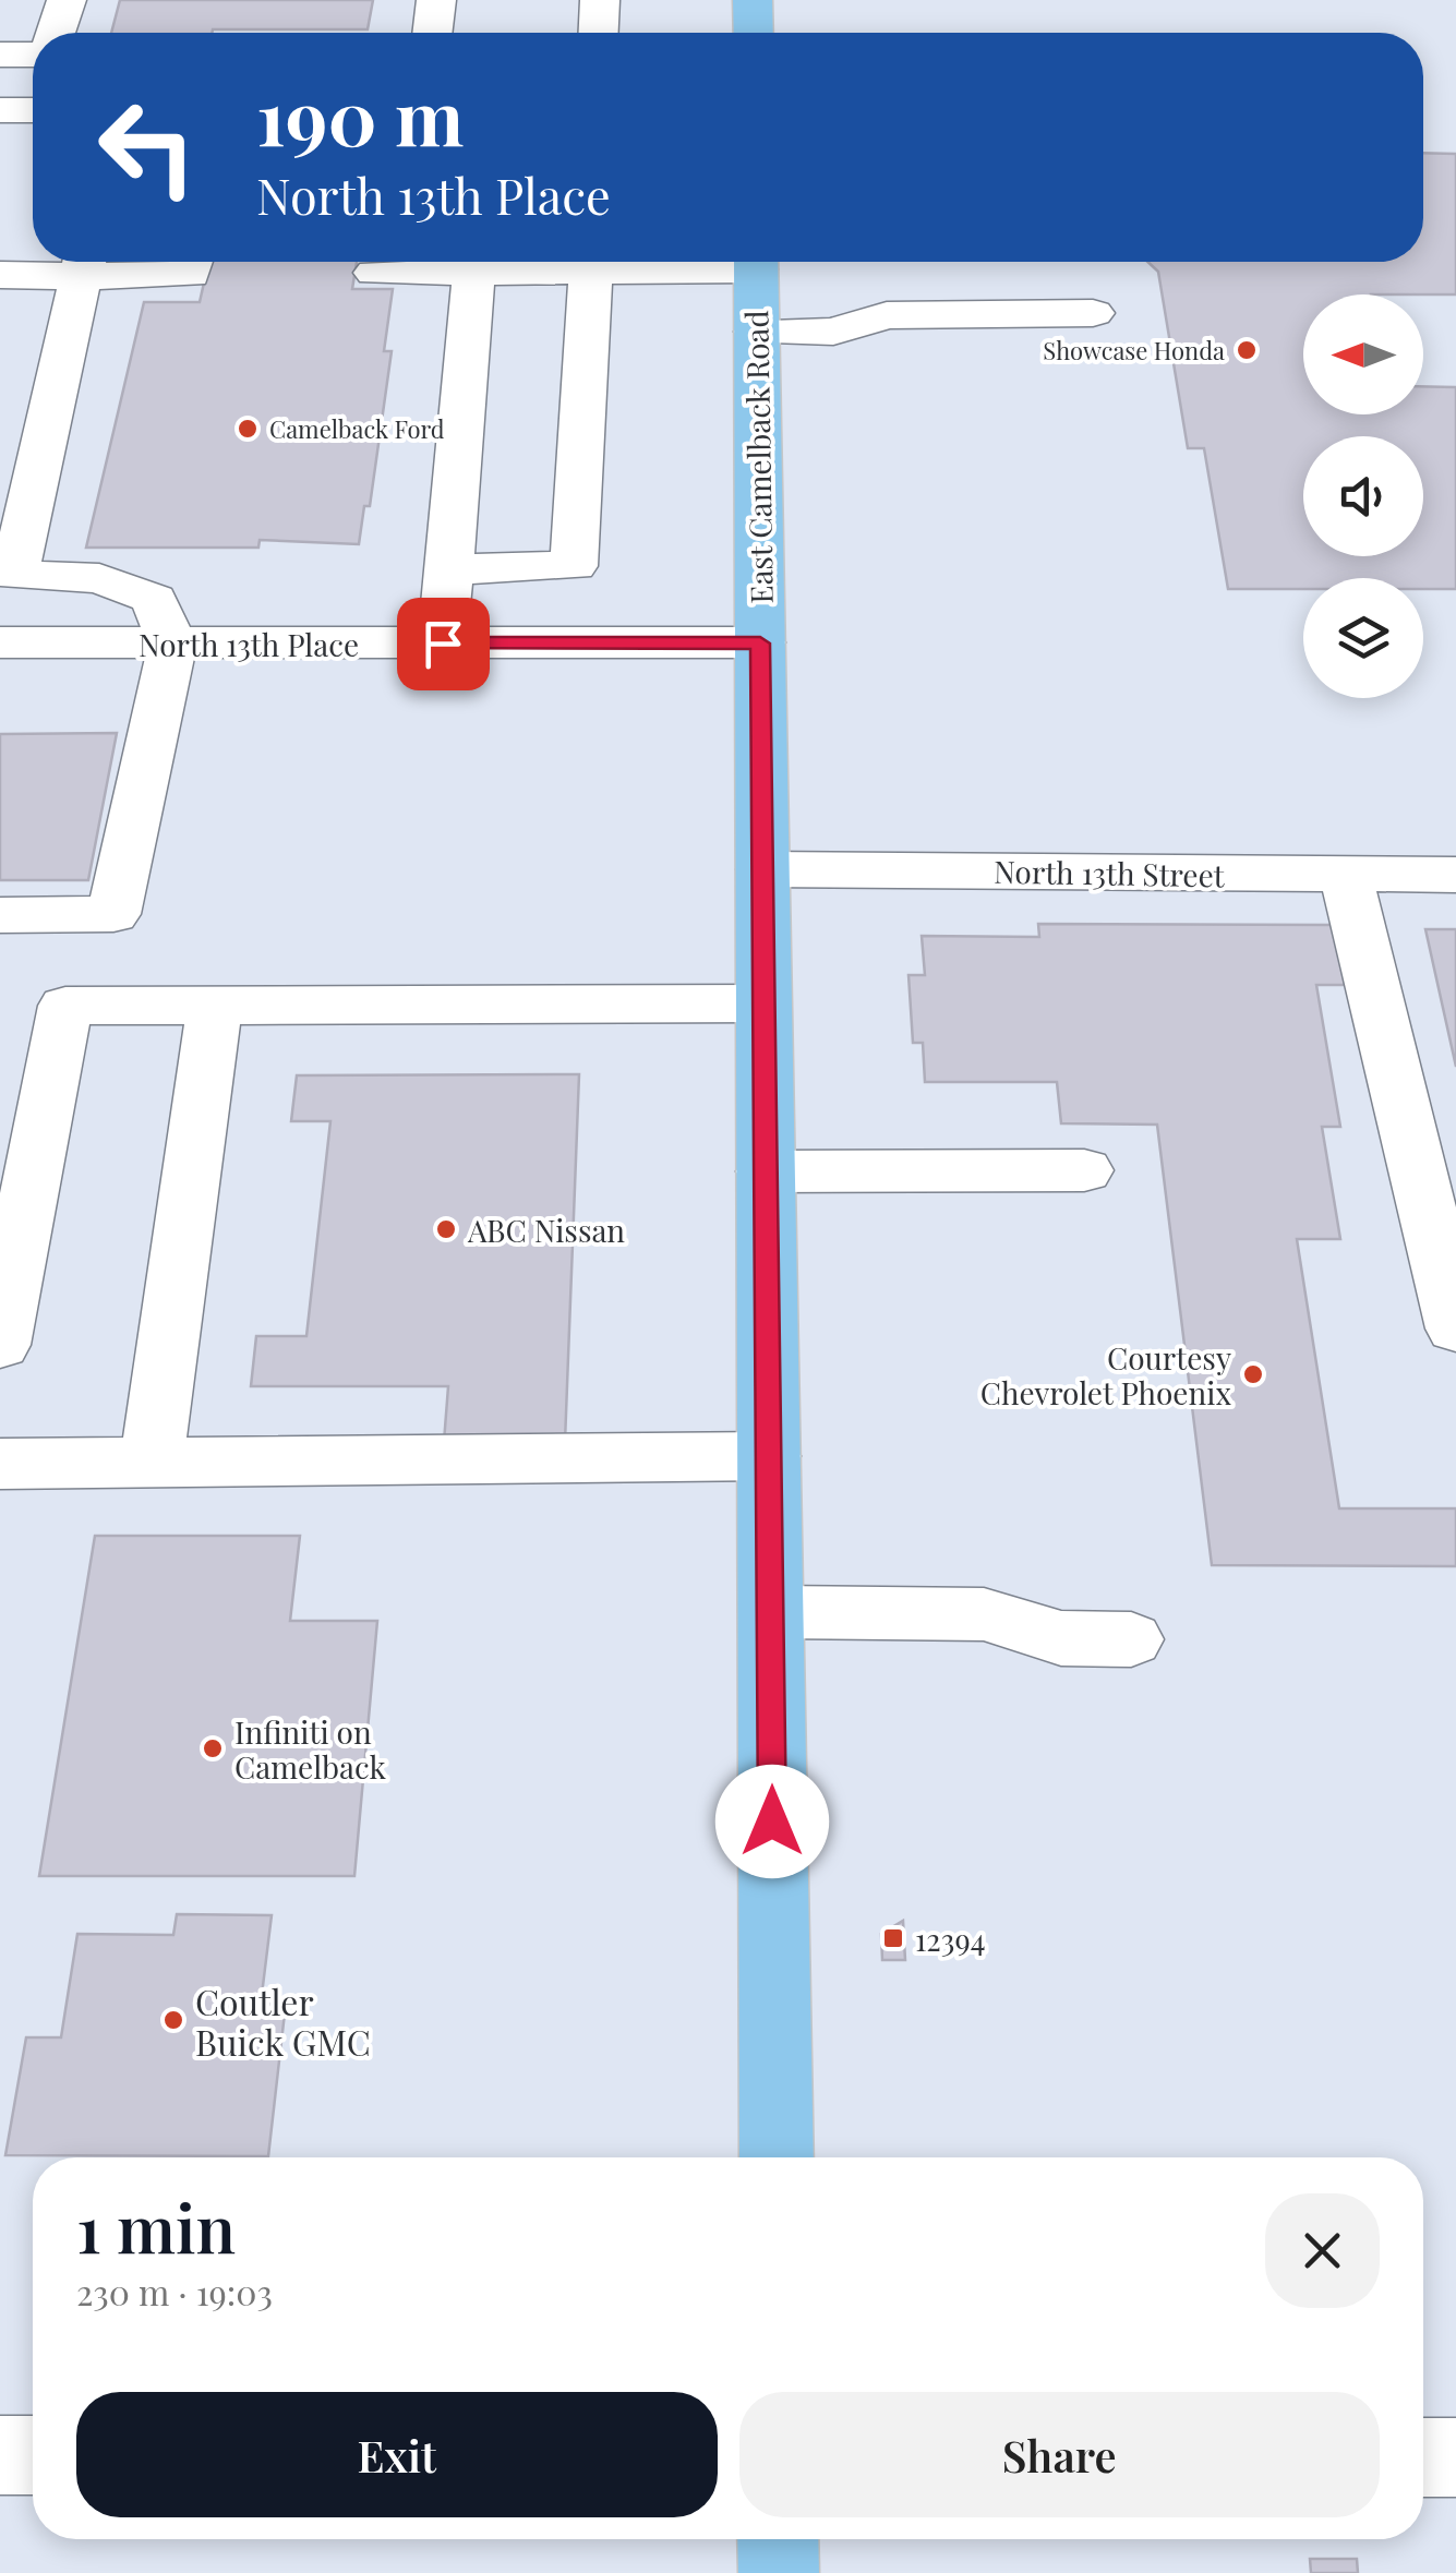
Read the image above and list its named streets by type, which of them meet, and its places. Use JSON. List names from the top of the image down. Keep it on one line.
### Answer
{"streets":{"main road":["East Camelback Road"],"street":["North 13th Place","North 13th Street"]},"crossings":[["East Camelback Road","North 13th Place"],["East Camelback Road","North 13th Street"]],"places":{"other":["Showcase Honda","Camelback Ford","ABC Nissan","Courtesy Chevrolet Phoenix","Infiniti on Camelback","Coutler Buick GMC"],"transit":["12394"]},"north":"left","page":{"turn":["190 m","North 13th Place"],"heading":["1 min","230 m · 19:03"],"buttons":["Exit","Share"]}}
